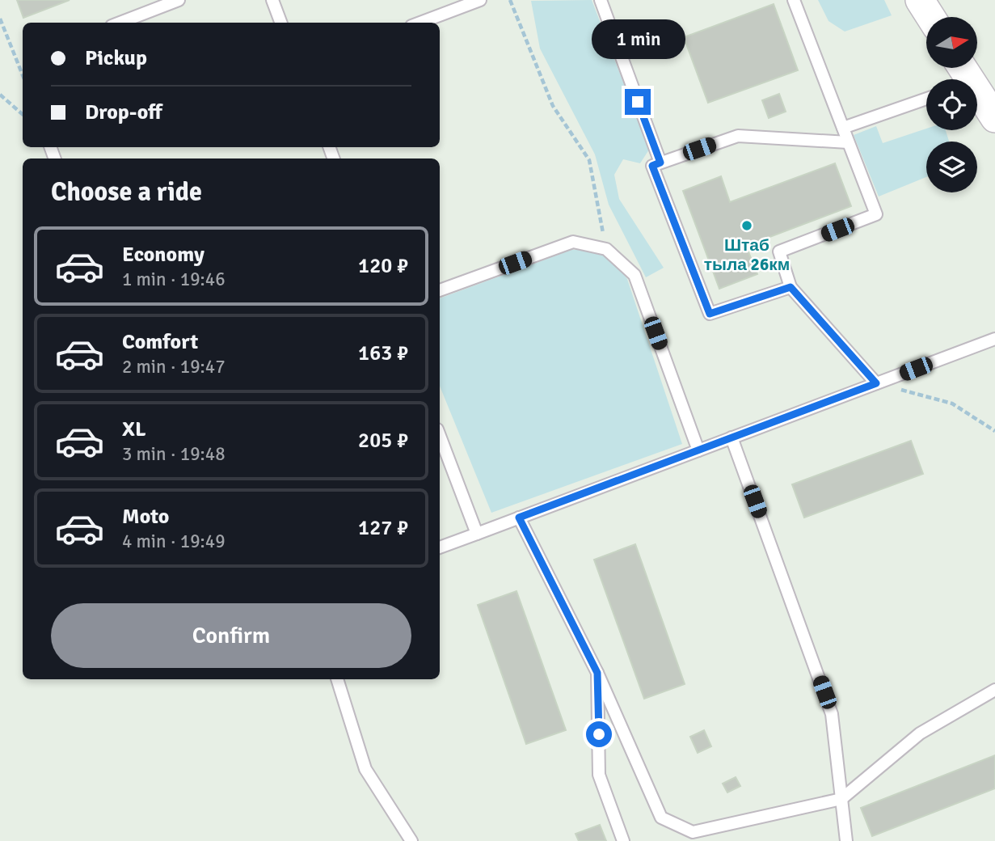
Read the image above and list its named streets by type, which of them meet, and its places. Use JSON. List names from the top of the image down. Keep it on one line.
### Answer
{"places":["Штаб тыла 26км"],"north":"right","page":{"bubble":"1 min","banner":["Pickup","Drop-off"],"heading":"Choose a ride","list":[{"name":"Economy","note":"1 min · 19:46","value":"120 ₽"},{"name":"Comfort","note":"2 min · 19:47","value":"163 ₽"},{"name":"XL","note":"3 min · 19:48","value":"205 ₽"},{"name":"Moto","note":"4 min · 19:49","value":"127 ₽"}],"buttons":"Confirm"}}
